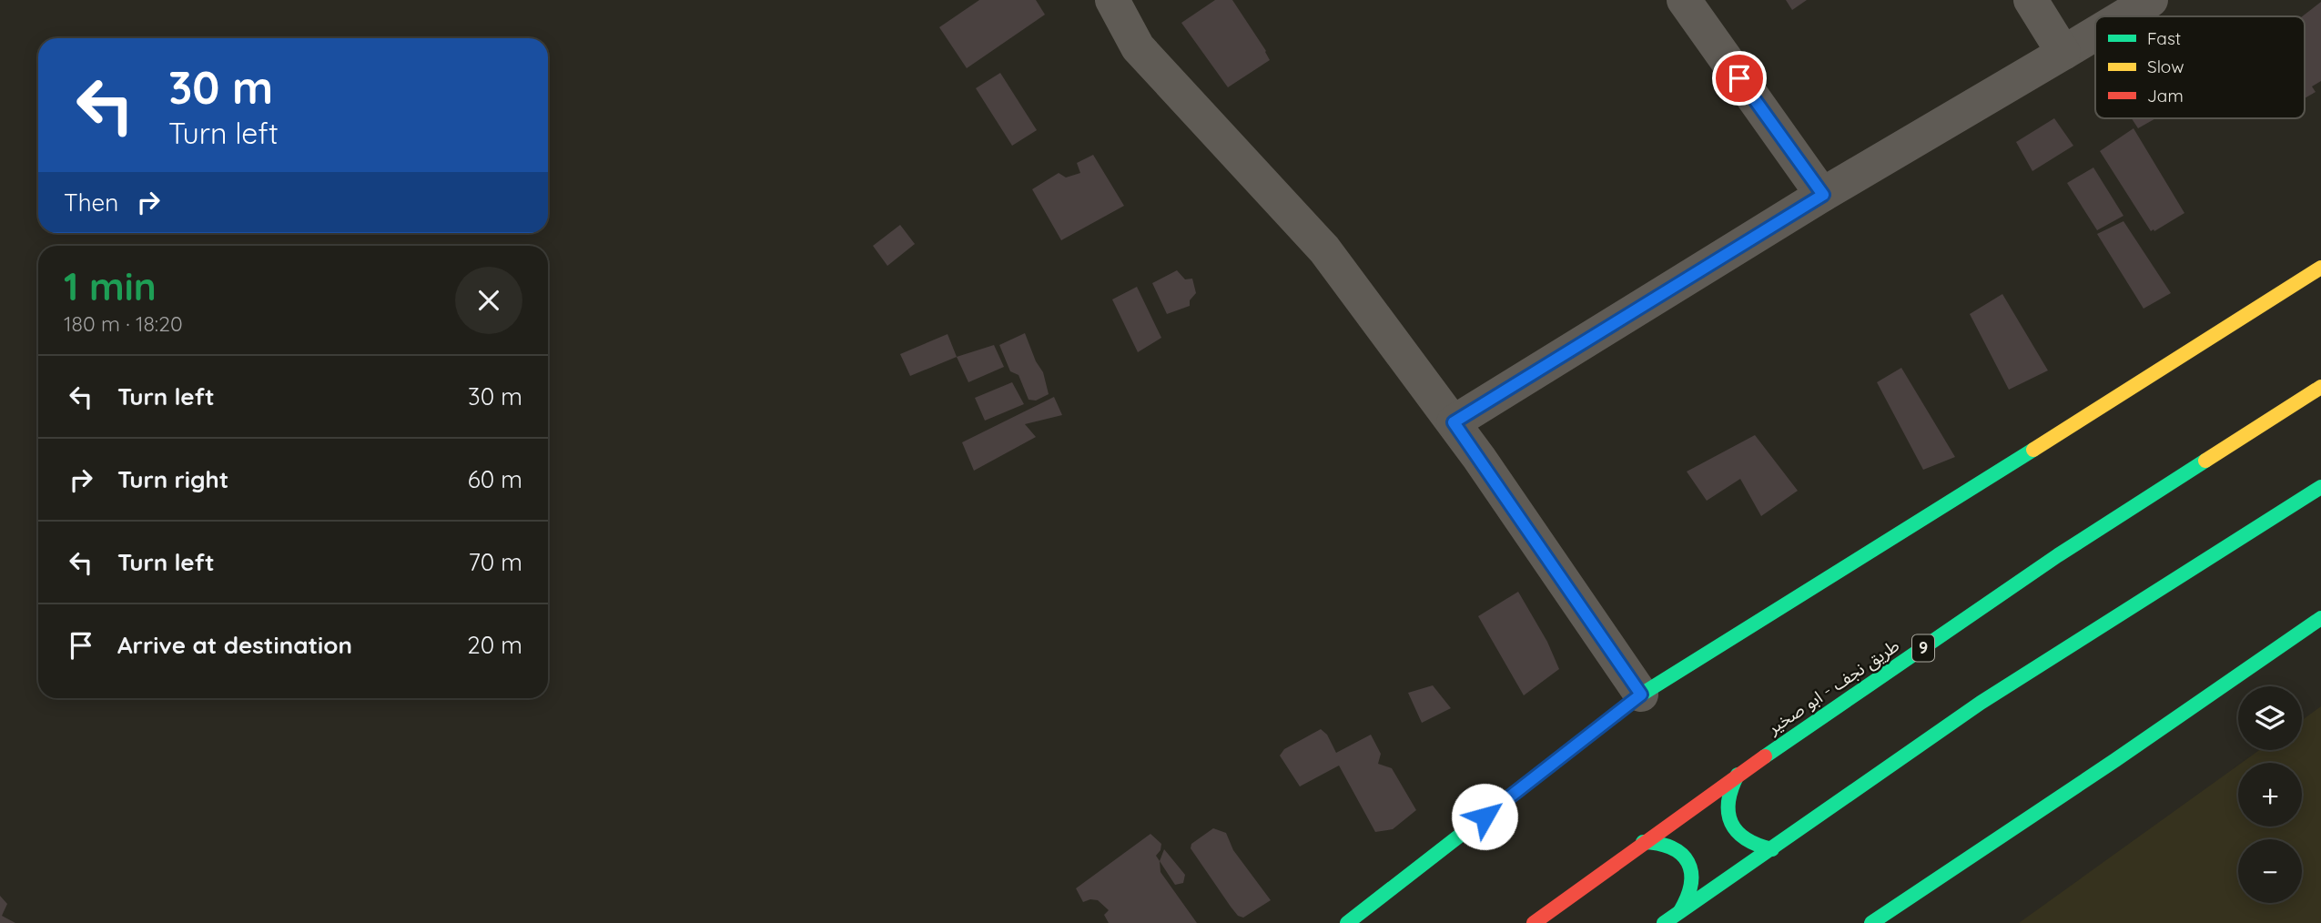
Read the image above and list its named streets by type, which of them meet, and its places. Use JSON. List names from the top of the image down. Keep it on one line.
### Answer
{"streets":{"main road":["9","طريق نجف - ابو صخير"]},"legend":["Fast","Slow","Jam"],"page":{"turn":["30 m","Turn left"],"then":"Then","heading":["1 min","180 m · 18:20"],"list":[{"name":"Turn left","value":"30 m"},{"name":"Turn right","value":"60 m"},{"name":"Turn left","value":"70 m"},{"name":"Arrive at destination","value":"20 m"}],"map_buttons":["+","−"]}}
